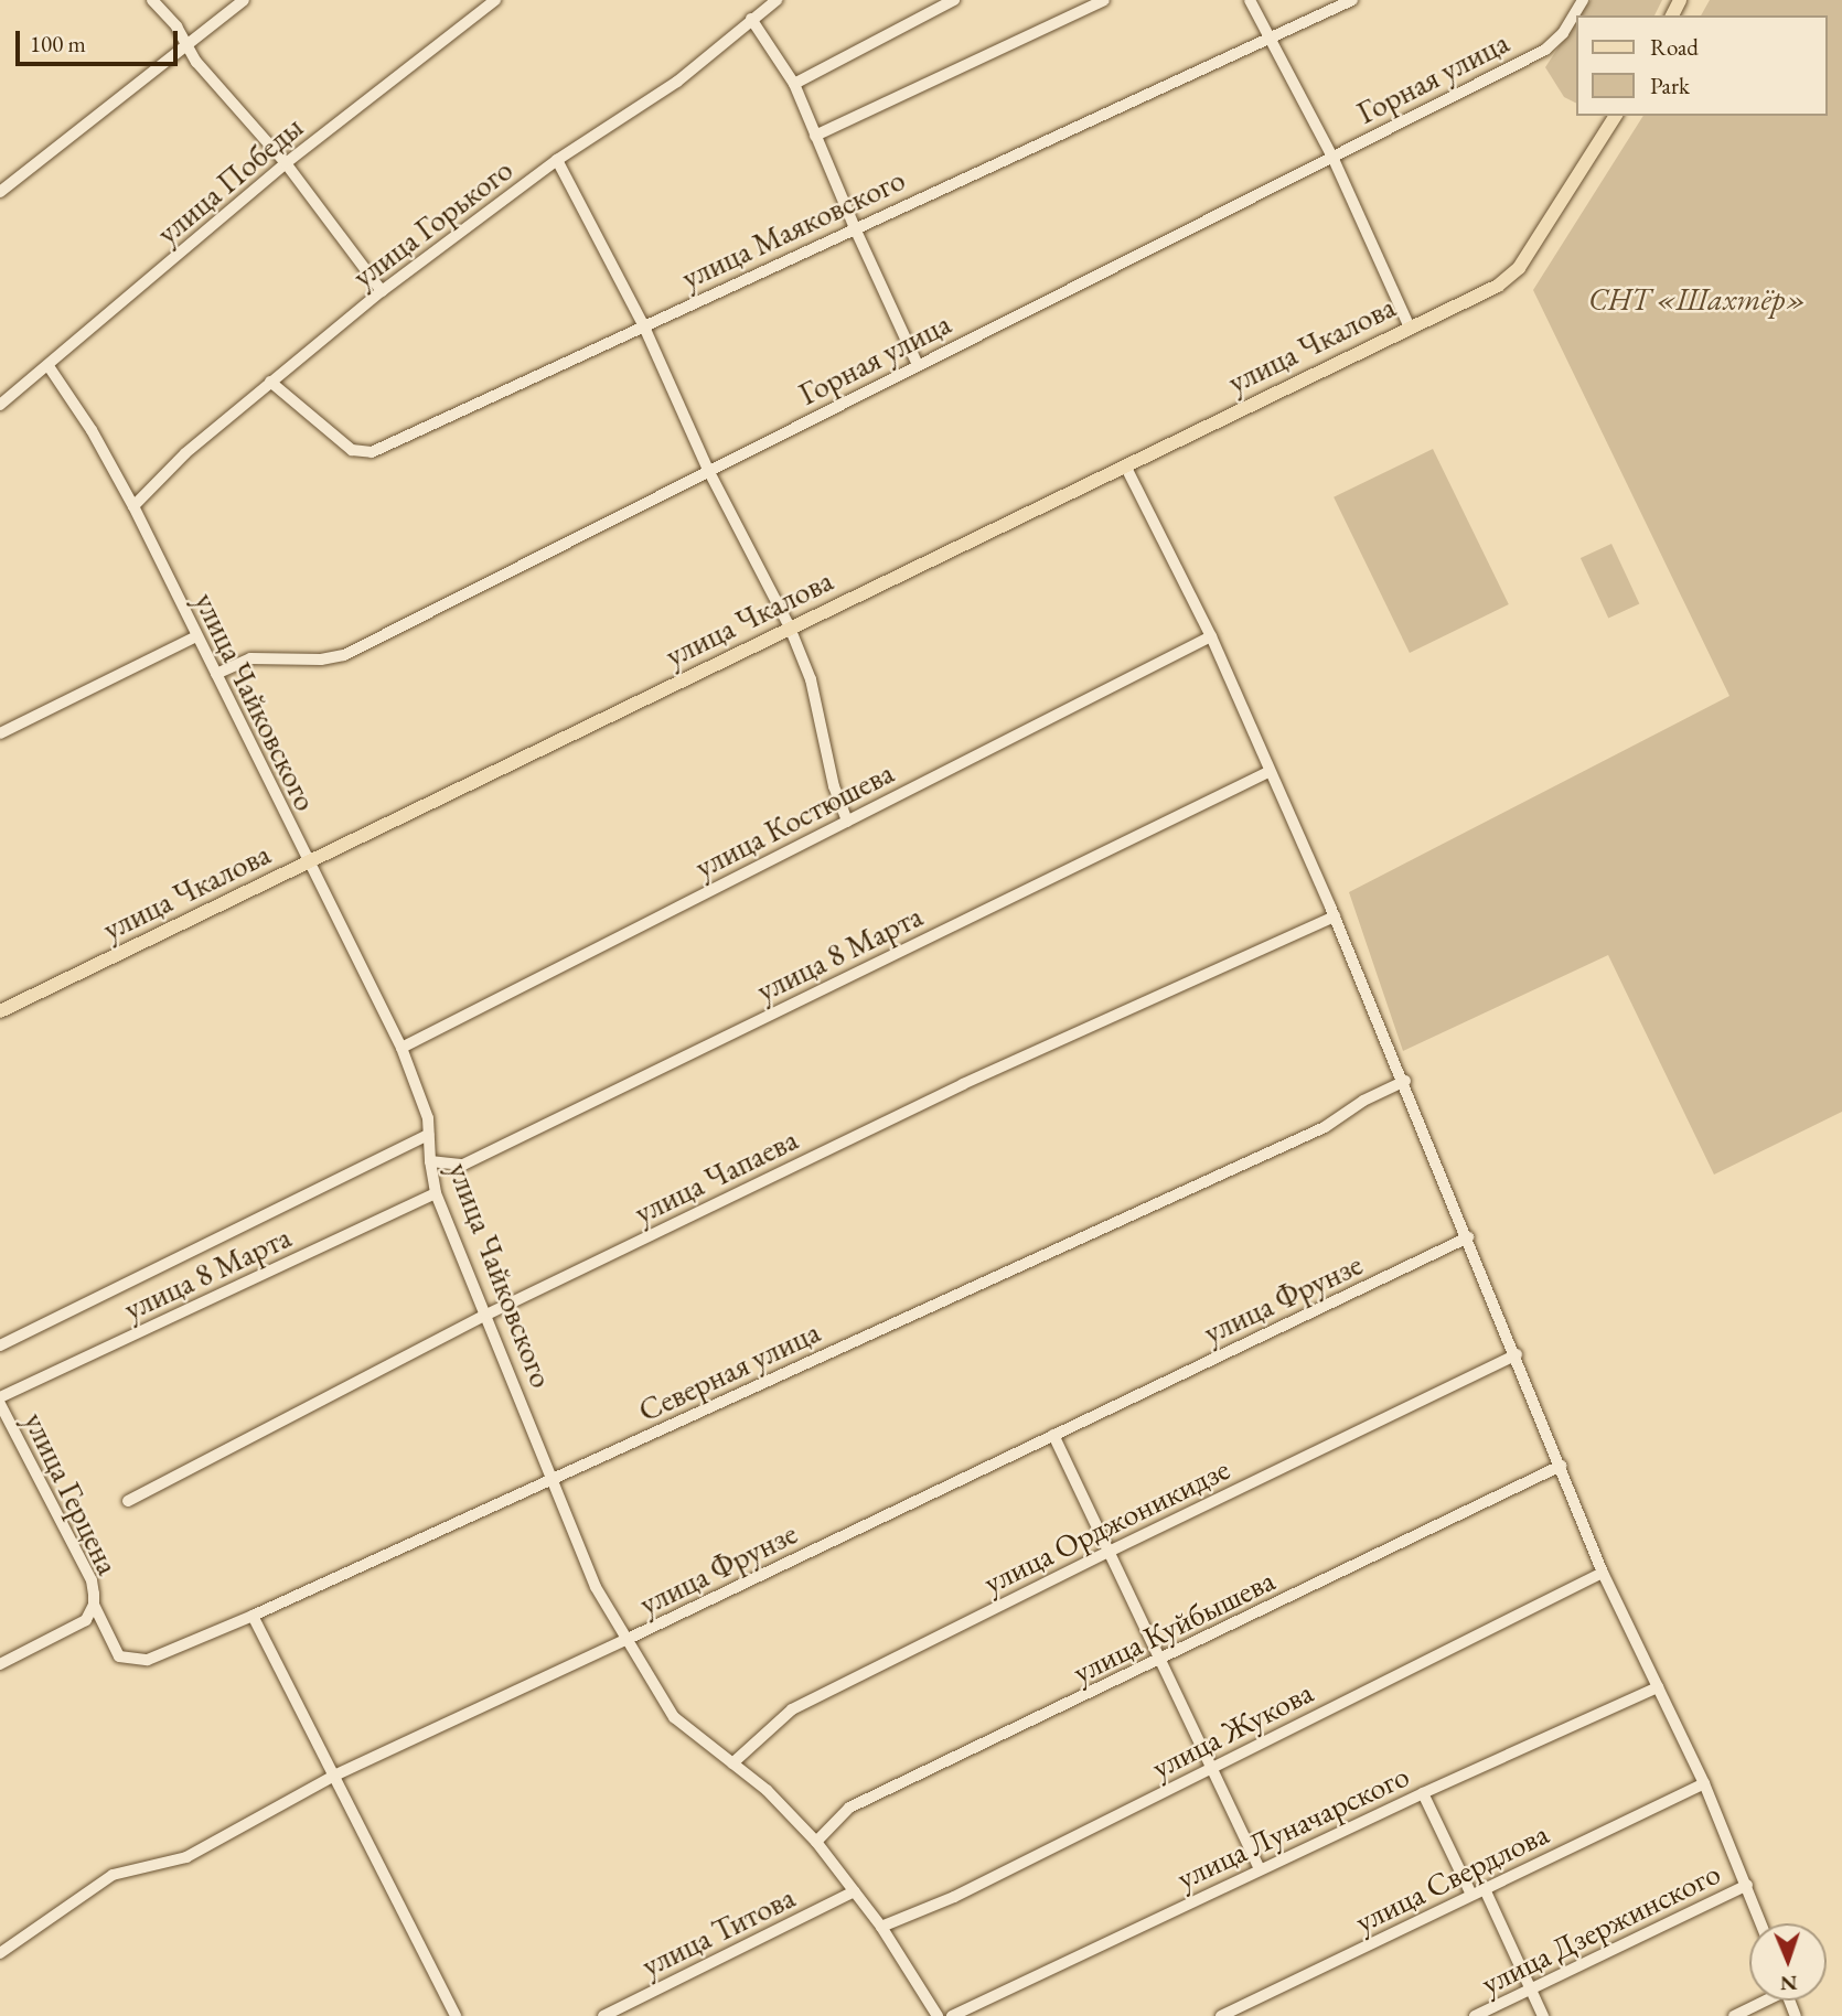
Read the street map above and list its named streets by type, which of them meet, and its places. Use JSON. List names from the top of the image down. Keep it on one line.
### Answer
{"streets":{"main road":["улица Чкалова"],"street":["Горная улица","улица Победы","улица Горького","улица Маяковского","улица Чайковского","улица Костюшева","улица 8 Марта","улица Чапаева","улица Фрунзе","Северная улица","улица Герцена","улица Орджоникидзе","улица Куйбышева","улица Жукова","улица Луначарского","улица Свердлова","улица Дзержинского","улица Титова"]},"crossings":[["Горная улица","улица Чайковского"],["улица Победы","улица Чайковского"],["улица Горького","улица Маяковского"],["улица Горького","улица Чайковского"],["улица Чкалова","улица Чайковского"],["улица Чайковского","улица Костюшева"],["улица Чайковского","улица 8 Марта"],["улица Чайковского","улица Чапаева"],["улица Чайковского","улица Фрунзе"],["улица Чайковского","Северная улица"],["улица Чайковского","улица Орджоникидзе"],["улица Чайковского","улица Куйбышева"],["улица Чайковского","улица Жукова"],["улица Чайковского","улица Титова"],["Северная улица","улица Герцена"]],"parks":["СНТ «Шахтёр»"],"legend":["Road","Park"],"scale_bar":"100 m","north":"bottom"}
